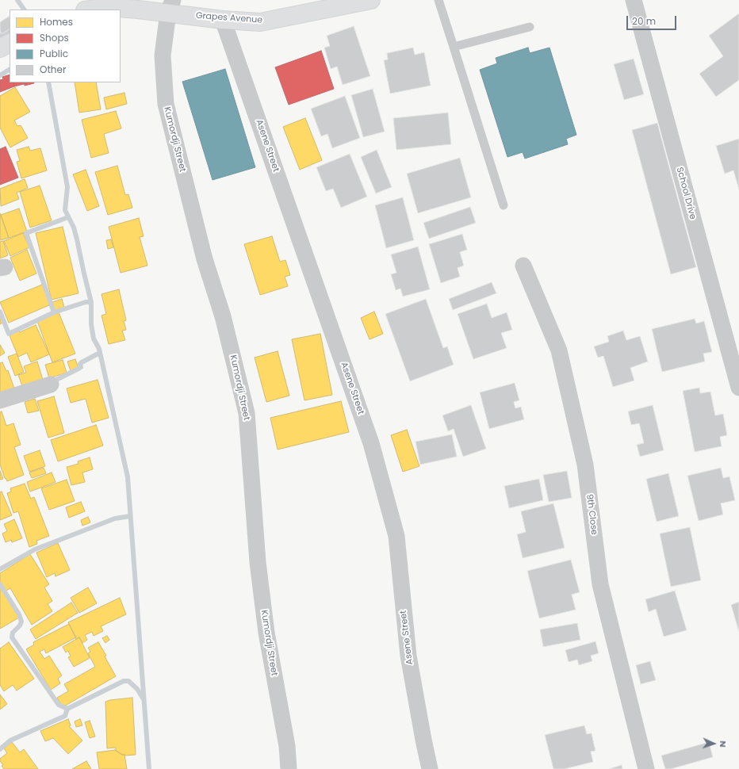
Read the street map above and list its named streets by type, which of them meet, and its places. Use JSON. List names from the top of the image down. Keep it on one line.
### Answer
{"streets":{"street":["Grapes Avenue","Kumordji Street","Asene Street","School Drive","9th Close"]},"crossings":[["Grapes Avenue","Kumordji Street"],["Grapes Avenue","Asene Street"]],"legend":["Homes","Shops","Public","Other"],"scale_bar":"20 m","north":"right"}
